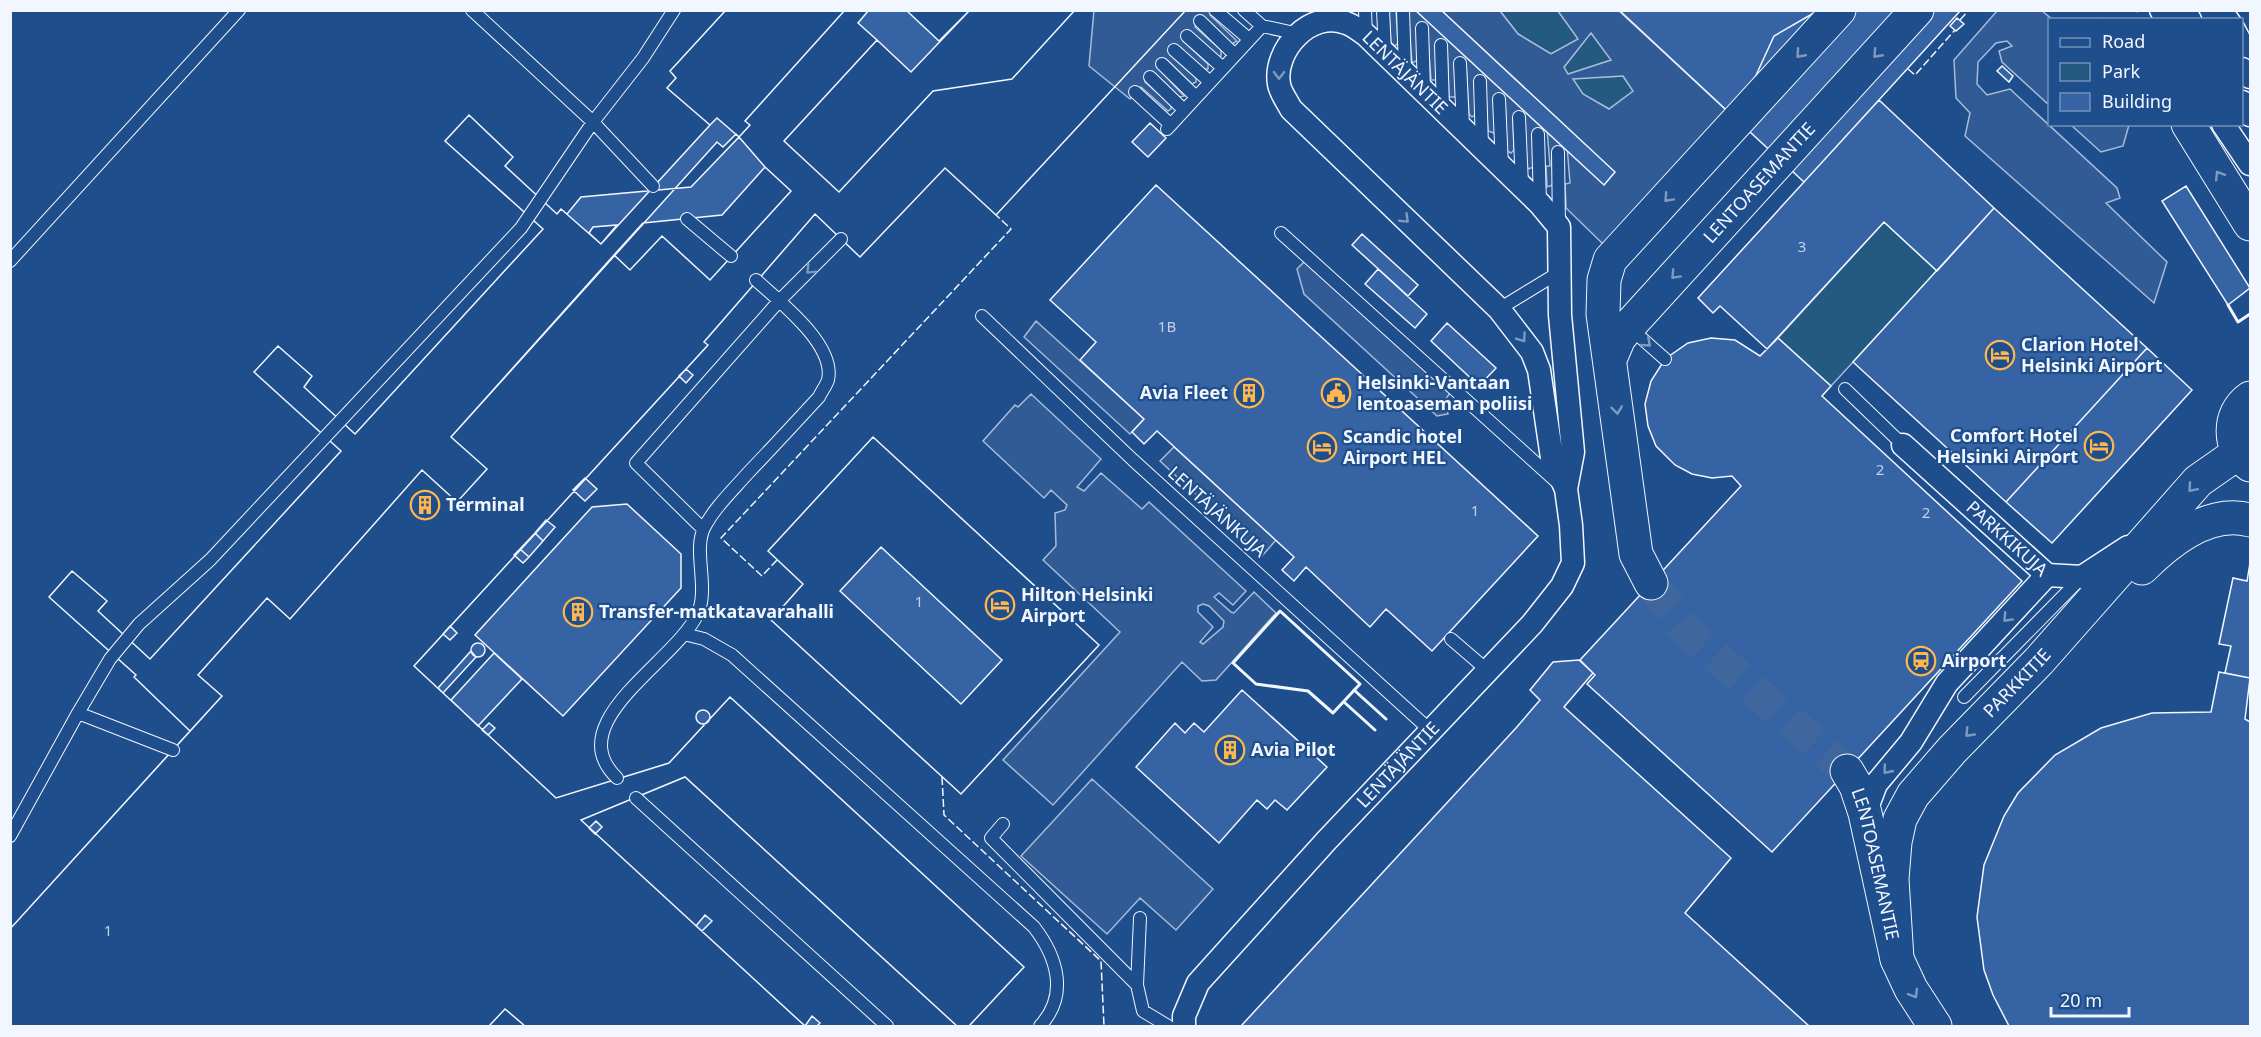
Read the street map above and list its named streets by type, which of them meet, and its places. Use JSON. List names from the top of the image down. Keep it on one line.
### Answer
{"streets":{"main road":["LENTOASEMANTIE","PARKKITIE"],"street":["LENTÄJÄNTIE","PARKKIKUJA"],"lane":["LENTÄJÄNKUJA"]},"crossings":[["LENTÄJÄNTIE","LENTÄJÄNKUJA"],["LENTOASEMANTIE","PARKKITIE"]],"one_way":["PARKKITIE"],"places":{"hotel":["Clarion Hotel Helsinki Airport","Comfort Hotel Helsinki Airport","Scandic hotel Airport HEL","Hilton Helsinki Airport"],"building":["Avia Fleet","Terminal","Transfer-matkatavarahalli","Avia Pilot"],"public building":["Helsinki-Vantaan lentoaseman poliisi"],"station":["Airport"]},"house_numbers":["3","1B","2","1","2","1","1"],"legend":["Road","Park","Building"],"scale_bar":"20 m"}
